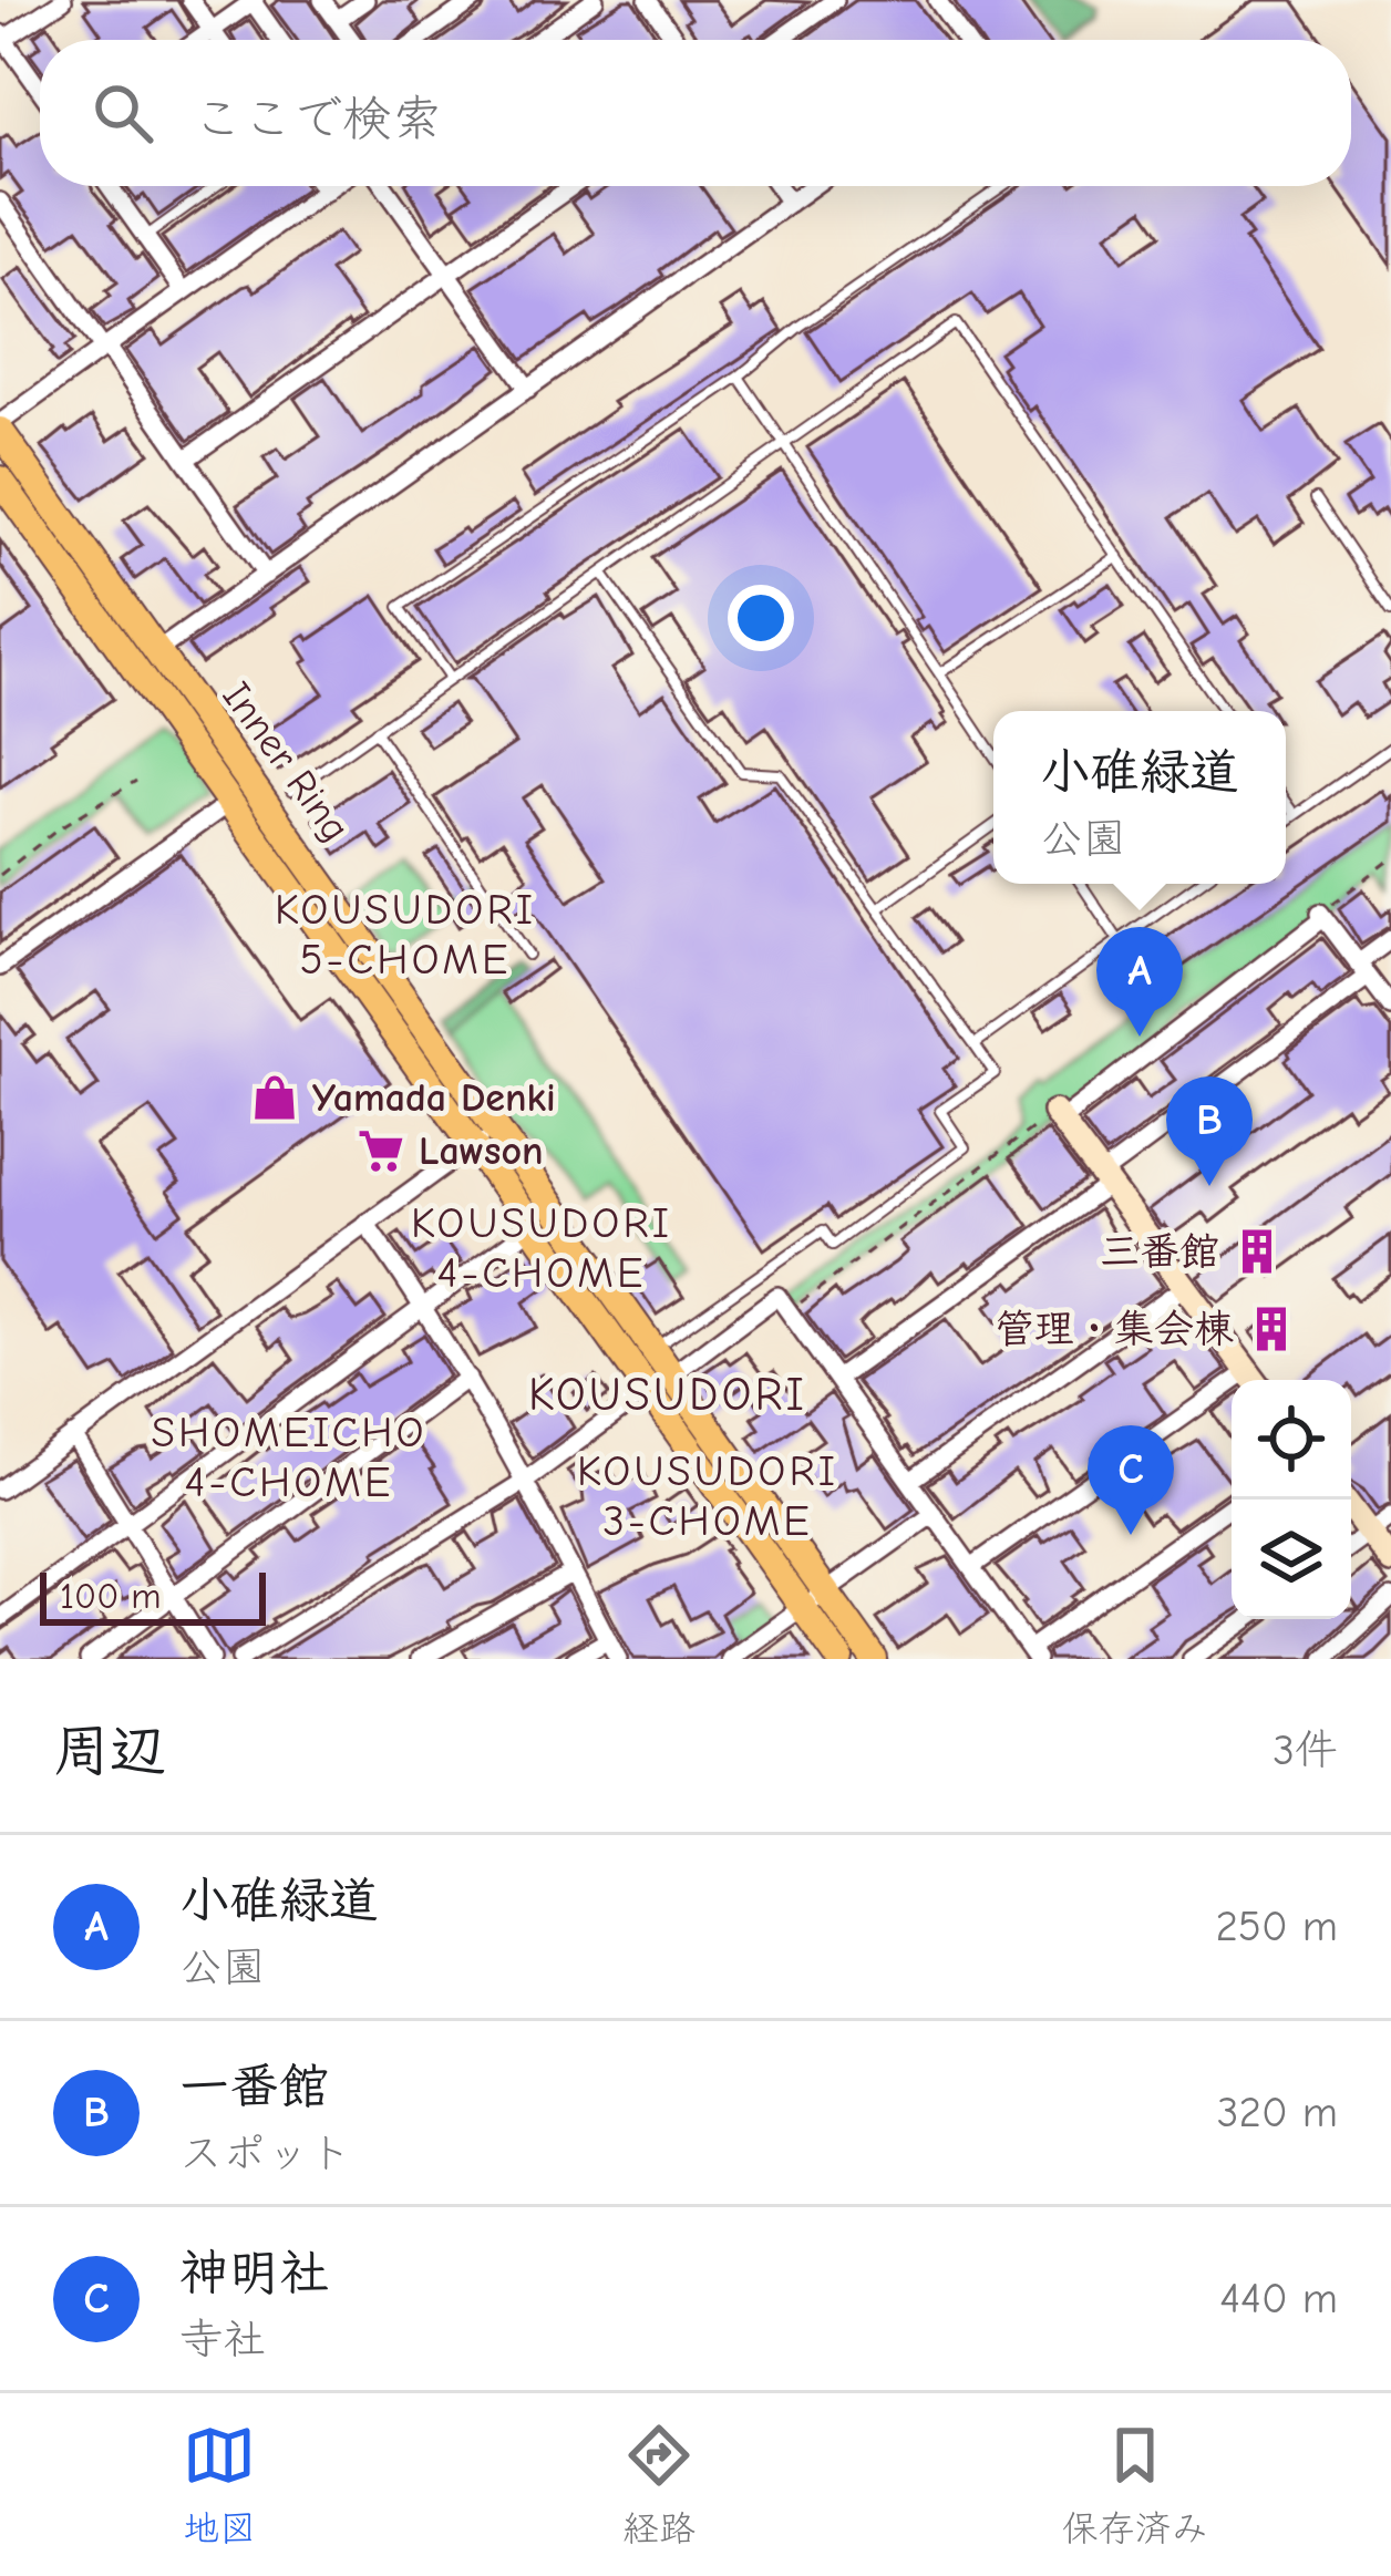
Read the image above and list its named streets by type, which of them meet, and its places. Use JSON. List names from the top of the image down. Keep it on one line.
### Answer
{"streets":{"main road":["Inner Ring"]},"districts":["KOUSUDORI 5-CHOME","KOUSUDORI 4-CHOME","KOUSUDORI","SHOMEICHO 4-CHOME","KOUSUDORI 3-CHOME"],"places":{"shop":["Yamada Denki"],"supermarket":["Lawson"],"building":["三番館","管理・集会棟"]},"scale_bar":"100 m","page":{"search":"ここで検索","popup":["小碓緑道","公園"],"pins":["A","B","C"],"scale":"100 m","heading":["周辺","3件"],"list":[{"mark":"A","name":"小碓緑道","note":"公園","value":"250 m"},{"mark":"B","name":"一番館","note":"スポット","value":"320 m"},{"mark":"C","name":"神明社","note":"寺社","value":"440 m"}],"nav":["地図","経路","保存済み"]}}
